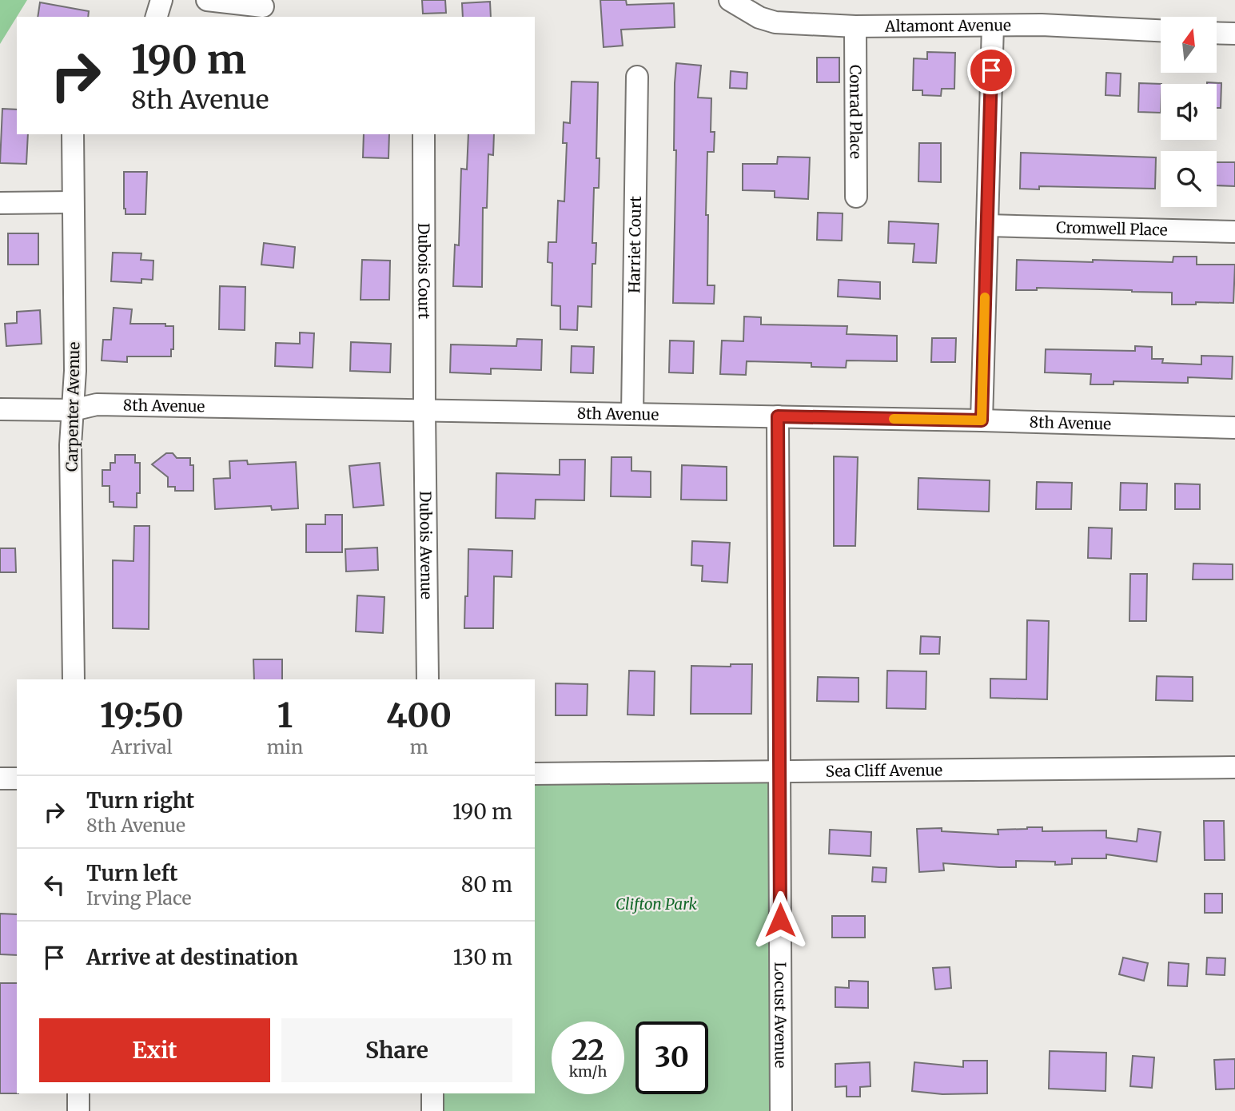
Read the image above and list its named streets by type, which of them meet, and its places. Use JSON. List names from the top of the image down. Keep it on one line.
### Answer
{"streets":{"street":["Altamont Avenue","Conrad Place","Cromwell Place","Harriet Court","Dubois Court","8th Avenue","Carpenter Avenue","Dubois Avenue","Sea Cliff Avenue","Locust Avenue"]},"crossings":[["Altamont Avenue","Conrad Place"],["Harriet Court","8th Avenue"],["Dubois Court","8th Avenue"],["Dubois Court","Dubois Avenue"],["8th Avenue","Carpenter Avenue"],["8th Avenue","Dubois Avenue"],["8th Avenue","Locust Avenue"],["Sea Cliff Avenue","Locust Avenue"]],"parks":["Clifton Park"],"north":"top","page":{"turn":["190 m","8th Avenue"],"eta":["19:50","Arrival","1","min","400","m"],"list":[{"name":"Turn right","note":"8th Avenue","value":"190 m"},{"name":"Turn left","note":"Irving Place","value":"80 m"},{"name":"Arrive at destination","value":"130 m"}],"buttons":["Exit","Share"],"speed":"22 km/h","limit":"30"}}
